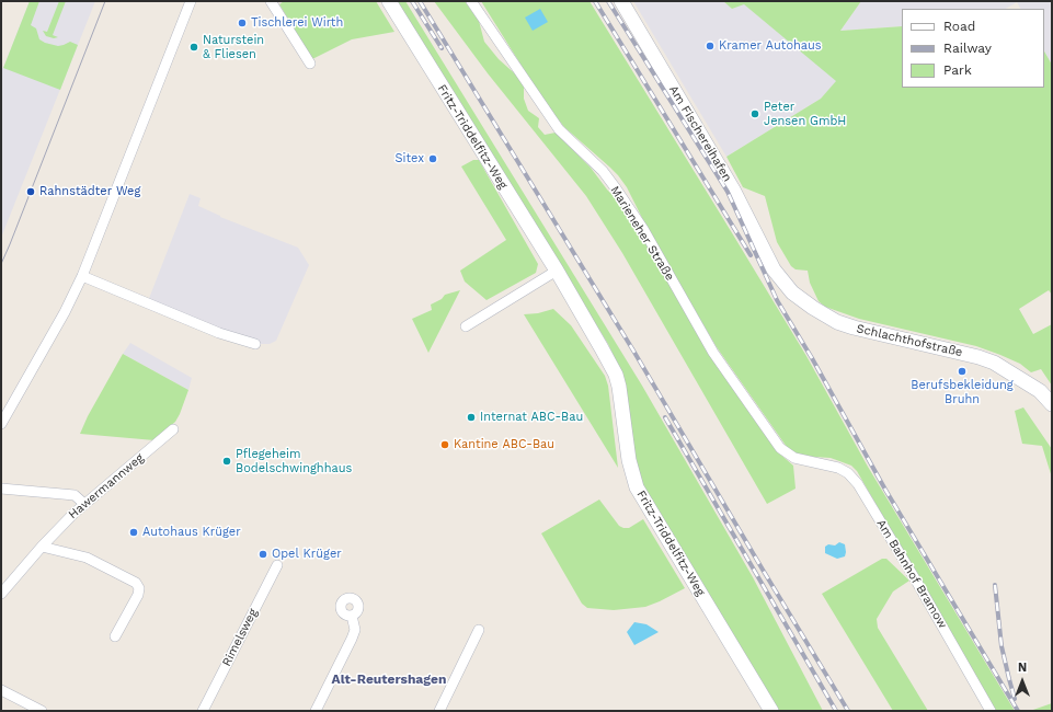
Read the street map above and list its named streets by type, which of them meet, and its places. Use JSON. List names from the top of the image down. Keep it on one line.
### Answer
{"streets":{"street":["Am Fischereihafen","Fritz-Triddelfitz-Weg","Marieneher Straße","Schlachthofstraße","Hawermannweg","Am Bahnhof Bramow","Rimelsweg"]},"crossings":[["Am Fischereihafen","Schlachthofstraße"],["Marieneher Straße","Am Bahnhof Bramow"]],"districts":["Alt-Reutershagen"],"places":["Tischlerei Wirth","Kramer Autohaus","Naturstein & Fliesen","Peter Jensen GmbH","Sitex","Rahnstädter Weg","Berufsbekleidung Bruhn","Internat ABC-Bau","Kantine ABC-Bau","Pflegeheim Bodelschwinghhaus","Autohaus Krüger","Opel Krüger"],"legend":["Road","Railway","Park"],"north":"top"}
